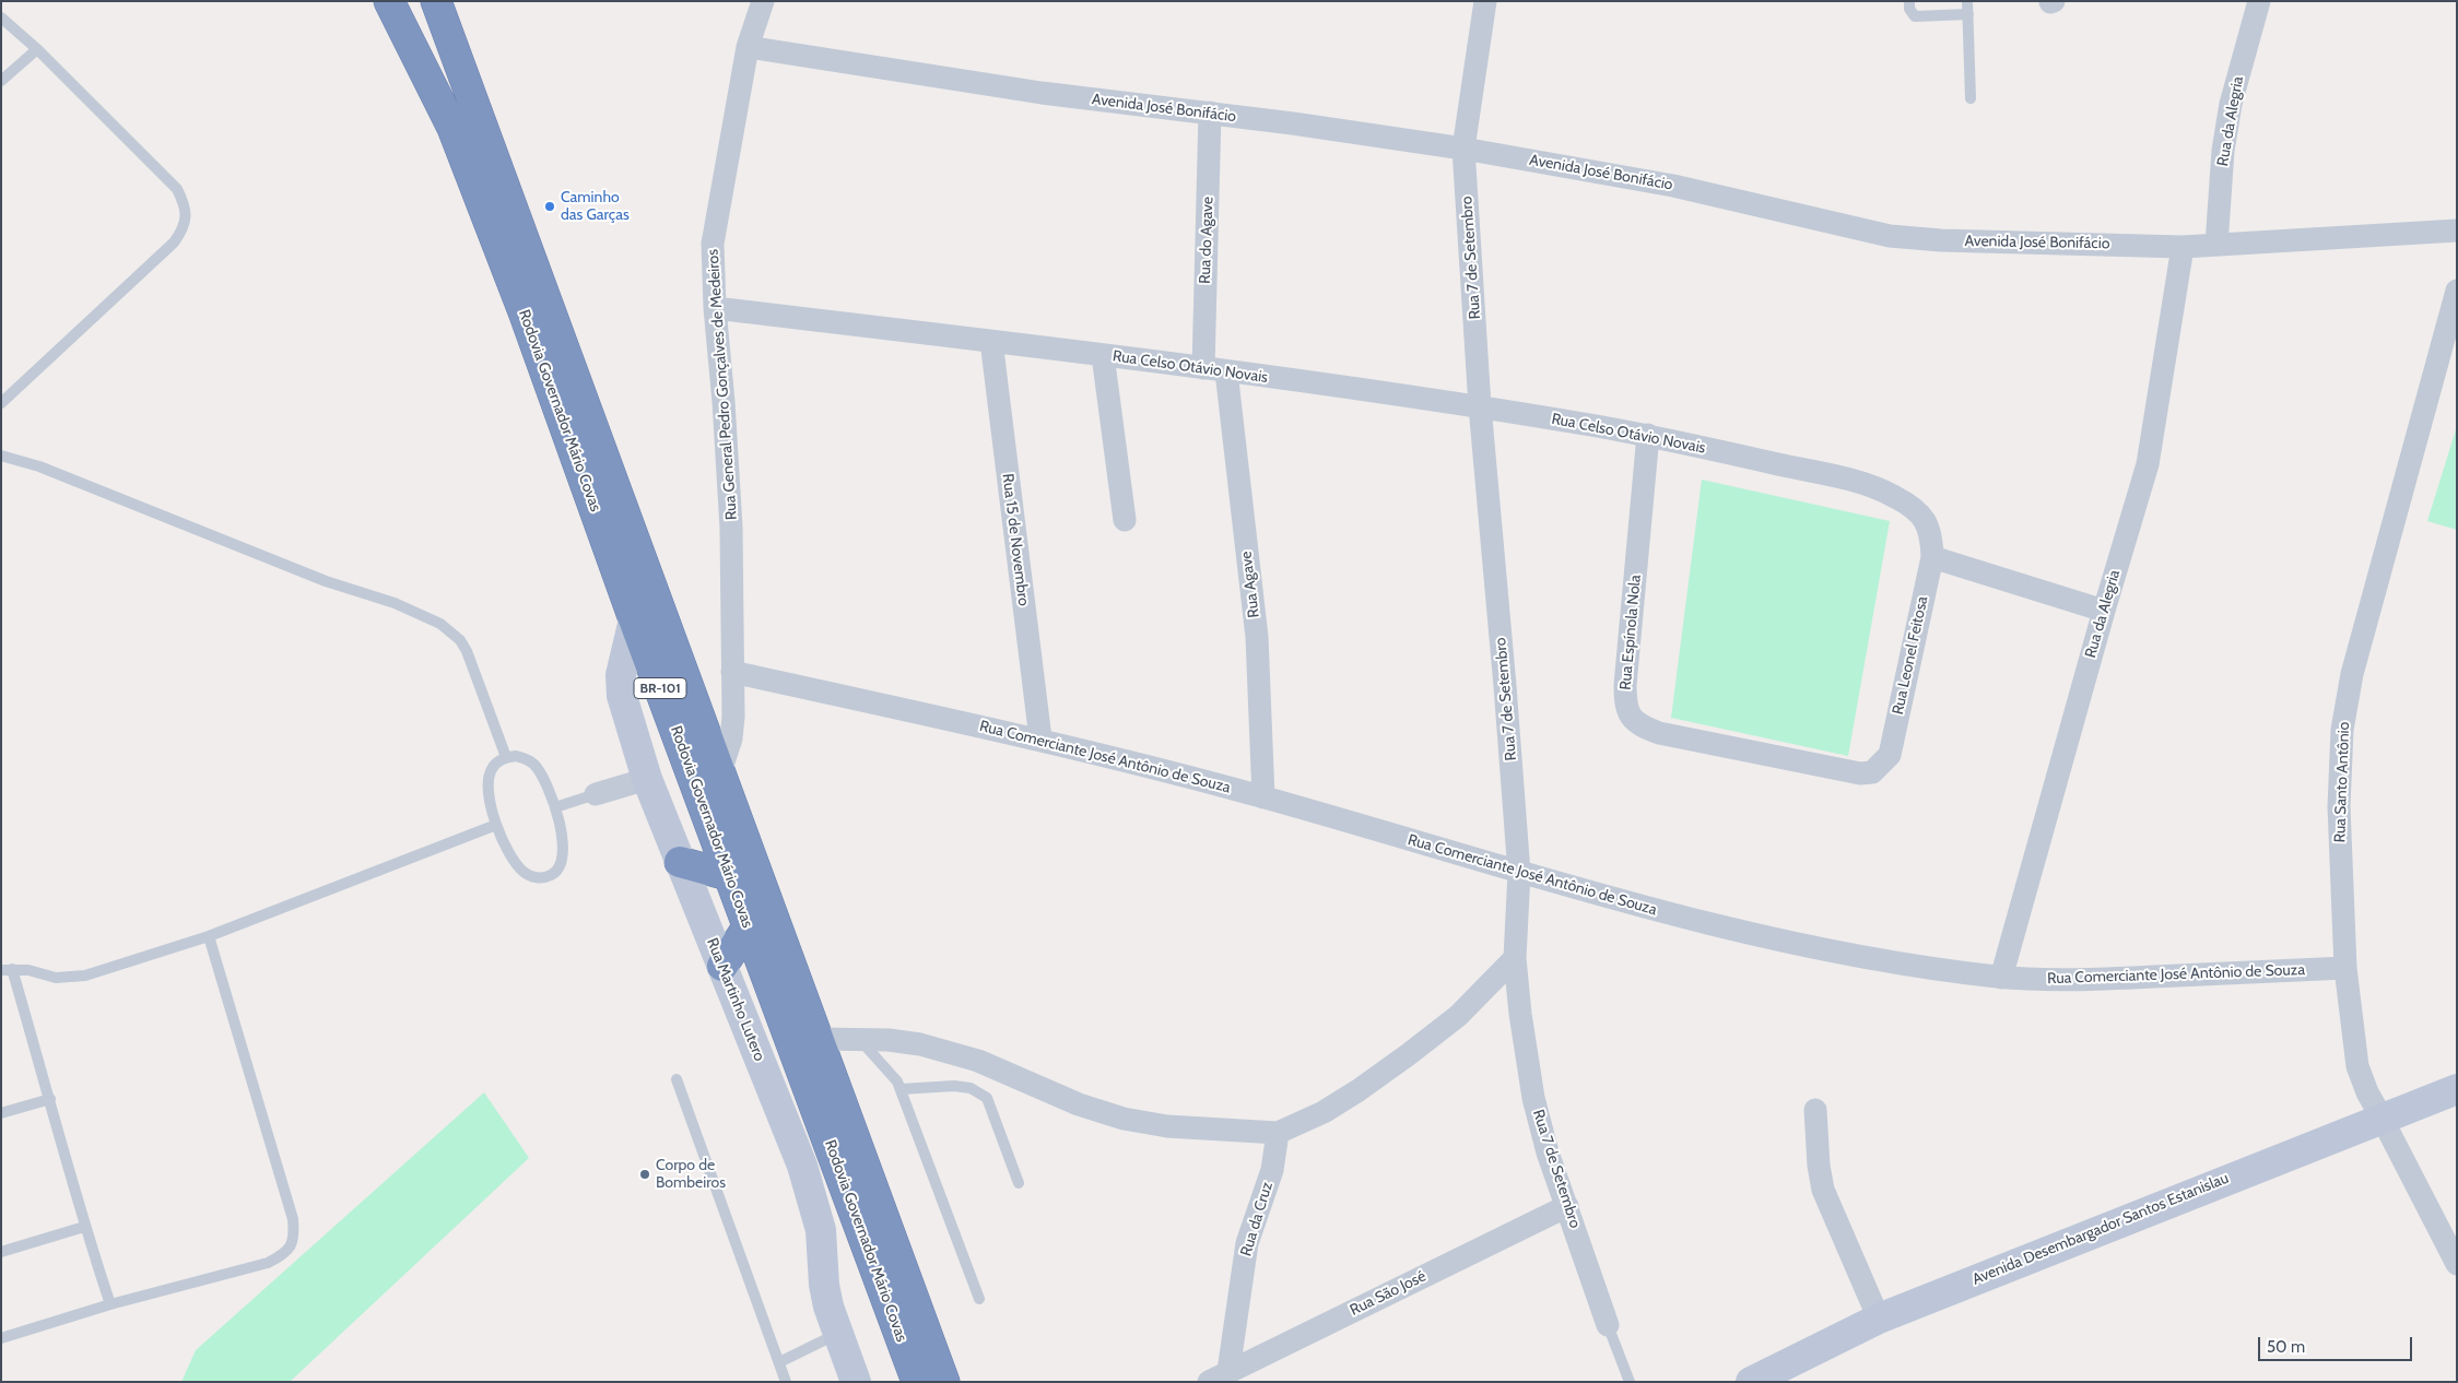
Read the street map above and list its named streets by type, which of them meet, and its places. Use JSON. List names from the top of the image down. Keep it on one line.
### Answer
{"streets":{"highway":["Rodovia Governador Mário Covas","BR-101"],"street":["Avenida José Bonifácio","Rua da Alegria","Rua do Agave","Rua 7 de Setembro","Rua Celso Otávio Novais","Rua General Pedro Gonçalves de Medeiros","Rua 15 de Novembro","Rua Agave","Rua Espínola Nola","Rua Leonel Feitosa","Rua Comerciante José Antônio de Souza","Rua Santo Antônio","Rua Martinho Lutero","Rua da Cruz","Avenida Desembargador Santos Estanislau","Rua São José"]},"crossings":[["Avenida José Bonifácio","Rua da Alegria"],["Avenida José Bonifácio","Rua do Agave"],["Avenida José Bonifácio","Rua 7 de Setembro"],["Avenida José Bonifácio","Rua General Pedro Gonçalves de Medeiros"],["Rua da Alegria","Rua Comerciante José Antônio de Souza"],["Rua do Agave","Rua Celso Otávio Novais"],["Rua do Agave","Rua Agave"],["Rua 7 de Setembro","Rua Celso Otávio Novais"],["Rua 7 de Setembro","Rua Comerciante José Antônio de Souza"],["Rua 7 de Setembro","Rua São José"],["Rua Celso Otávio Novais","Rua General Pedro Gonçalves de Medeiros"],["Rua Celso Otávio Novais","Rua 15 de Novembro"],["Rua Celso Otávio Novais","Rua Agave"],["Rua Celso Otávio Novais","Rua Espínola Nola"],["Rua Celso Otávio Novais","Rua Leonel Feitosa"],["Rua General Pedro Gonçalves de Medeiros","Rodovia Governador Mário Covas"],["Rua General Pedro Gonçalves de Medeiros","Rua Comerciante José Antônio de Souza"],["Rodovia Governador Mário Covas","Rua Martinho Lutero"],["Rua 15 de Novembro","Rua Comerciante José Antônio de Souza"],["Rua Agave","Rua Comerciante José Antônio de Souza"],["Rua Espínola Nola","Rua Leonel Feitosa"],["Rua Comerciante José Antônio de Souza","Rua Santo Antônio"],["Rua Santo Antônio","Avenida Desembargador Santos Estanislau"],["Rua da Cruz","Rua São José"]],"places":["Caminho das Garças","Corpo de Bombeiros"],"scale_bar":"50 m"}
